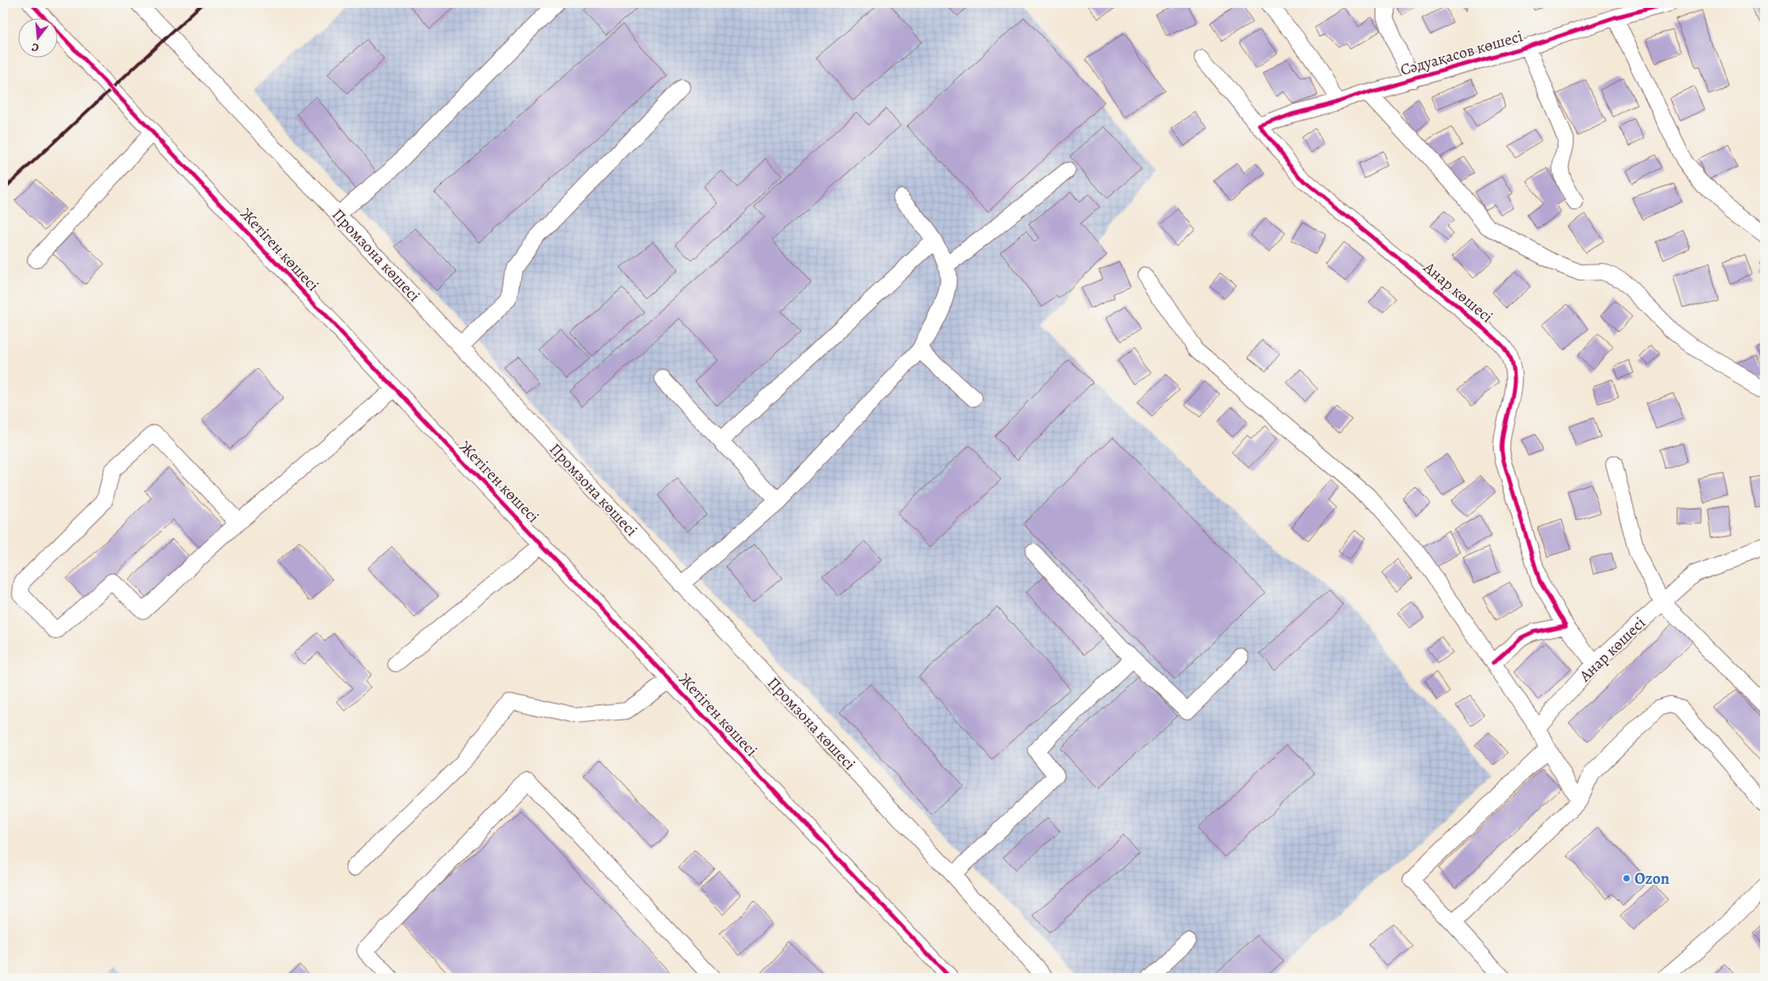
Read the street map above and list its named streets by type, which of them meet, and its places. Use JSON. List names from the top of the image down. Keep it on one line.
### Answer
{"streets":{"street":["Сәдуақасов көшесі","Жетіген көшесі","Промзона көшесі","Анар көшесі"]},"crossings":[["Сәдуақасов көшесі","Анар көшесі"]],"places":["Ozon"],"north":"bottom"}
